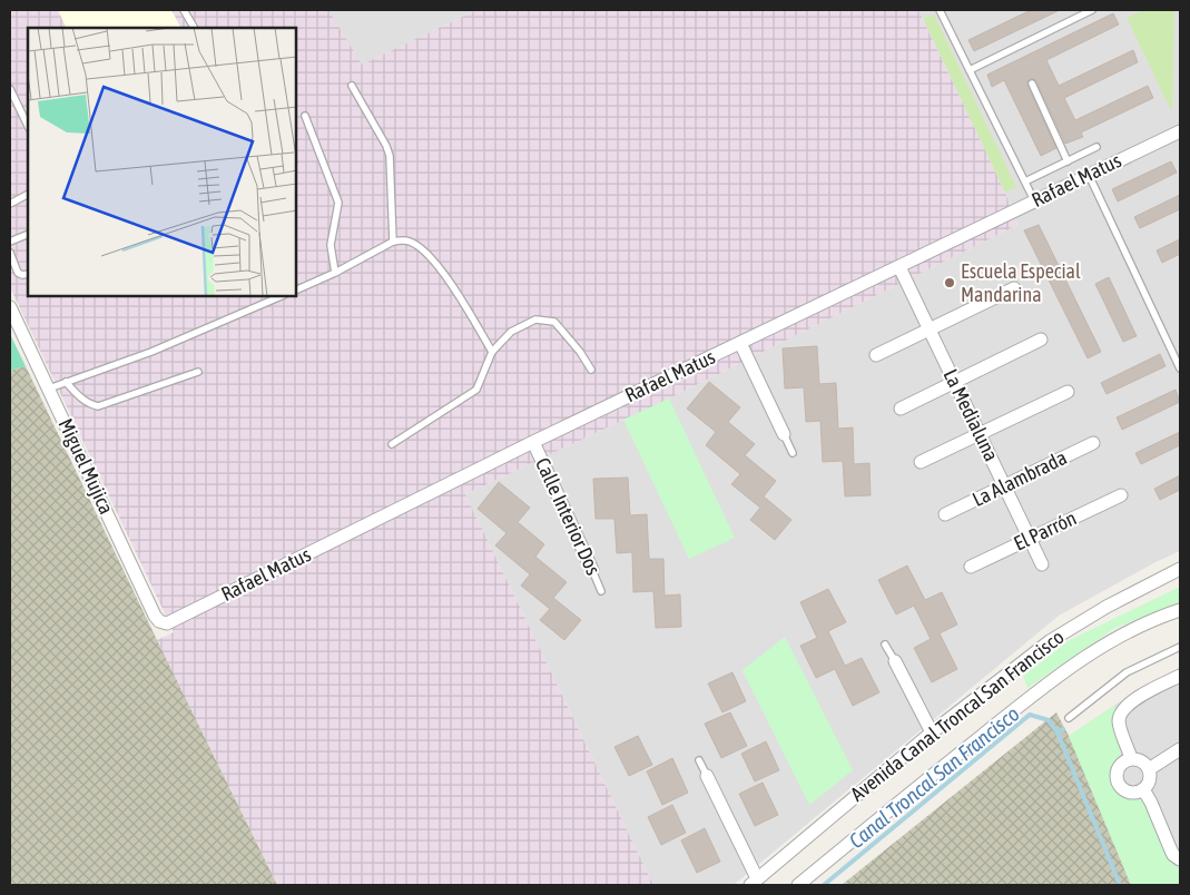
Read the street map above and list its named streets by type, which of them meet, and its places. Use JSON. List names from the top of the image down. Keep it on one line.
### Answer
{"streets":{"street":["Rafael Matus","La Medialuna","Miguel Mujica","La Alambrada","Calle Interior Dos","El Parrón","Avenida Canal Troncal San Francisco"]},"crossings":[["Rafael Matus","La Medialuna"],["Rafael Matus","Miguel Mujica"],["Rafael Matus","Calle Interior Dos"],["La Medialuna","La Alambrada"],["La Medialuna","El Parrón"]],"water":["Canal Troncal San Francisco"],"places":["Escuela Especial Mandarina"]}
